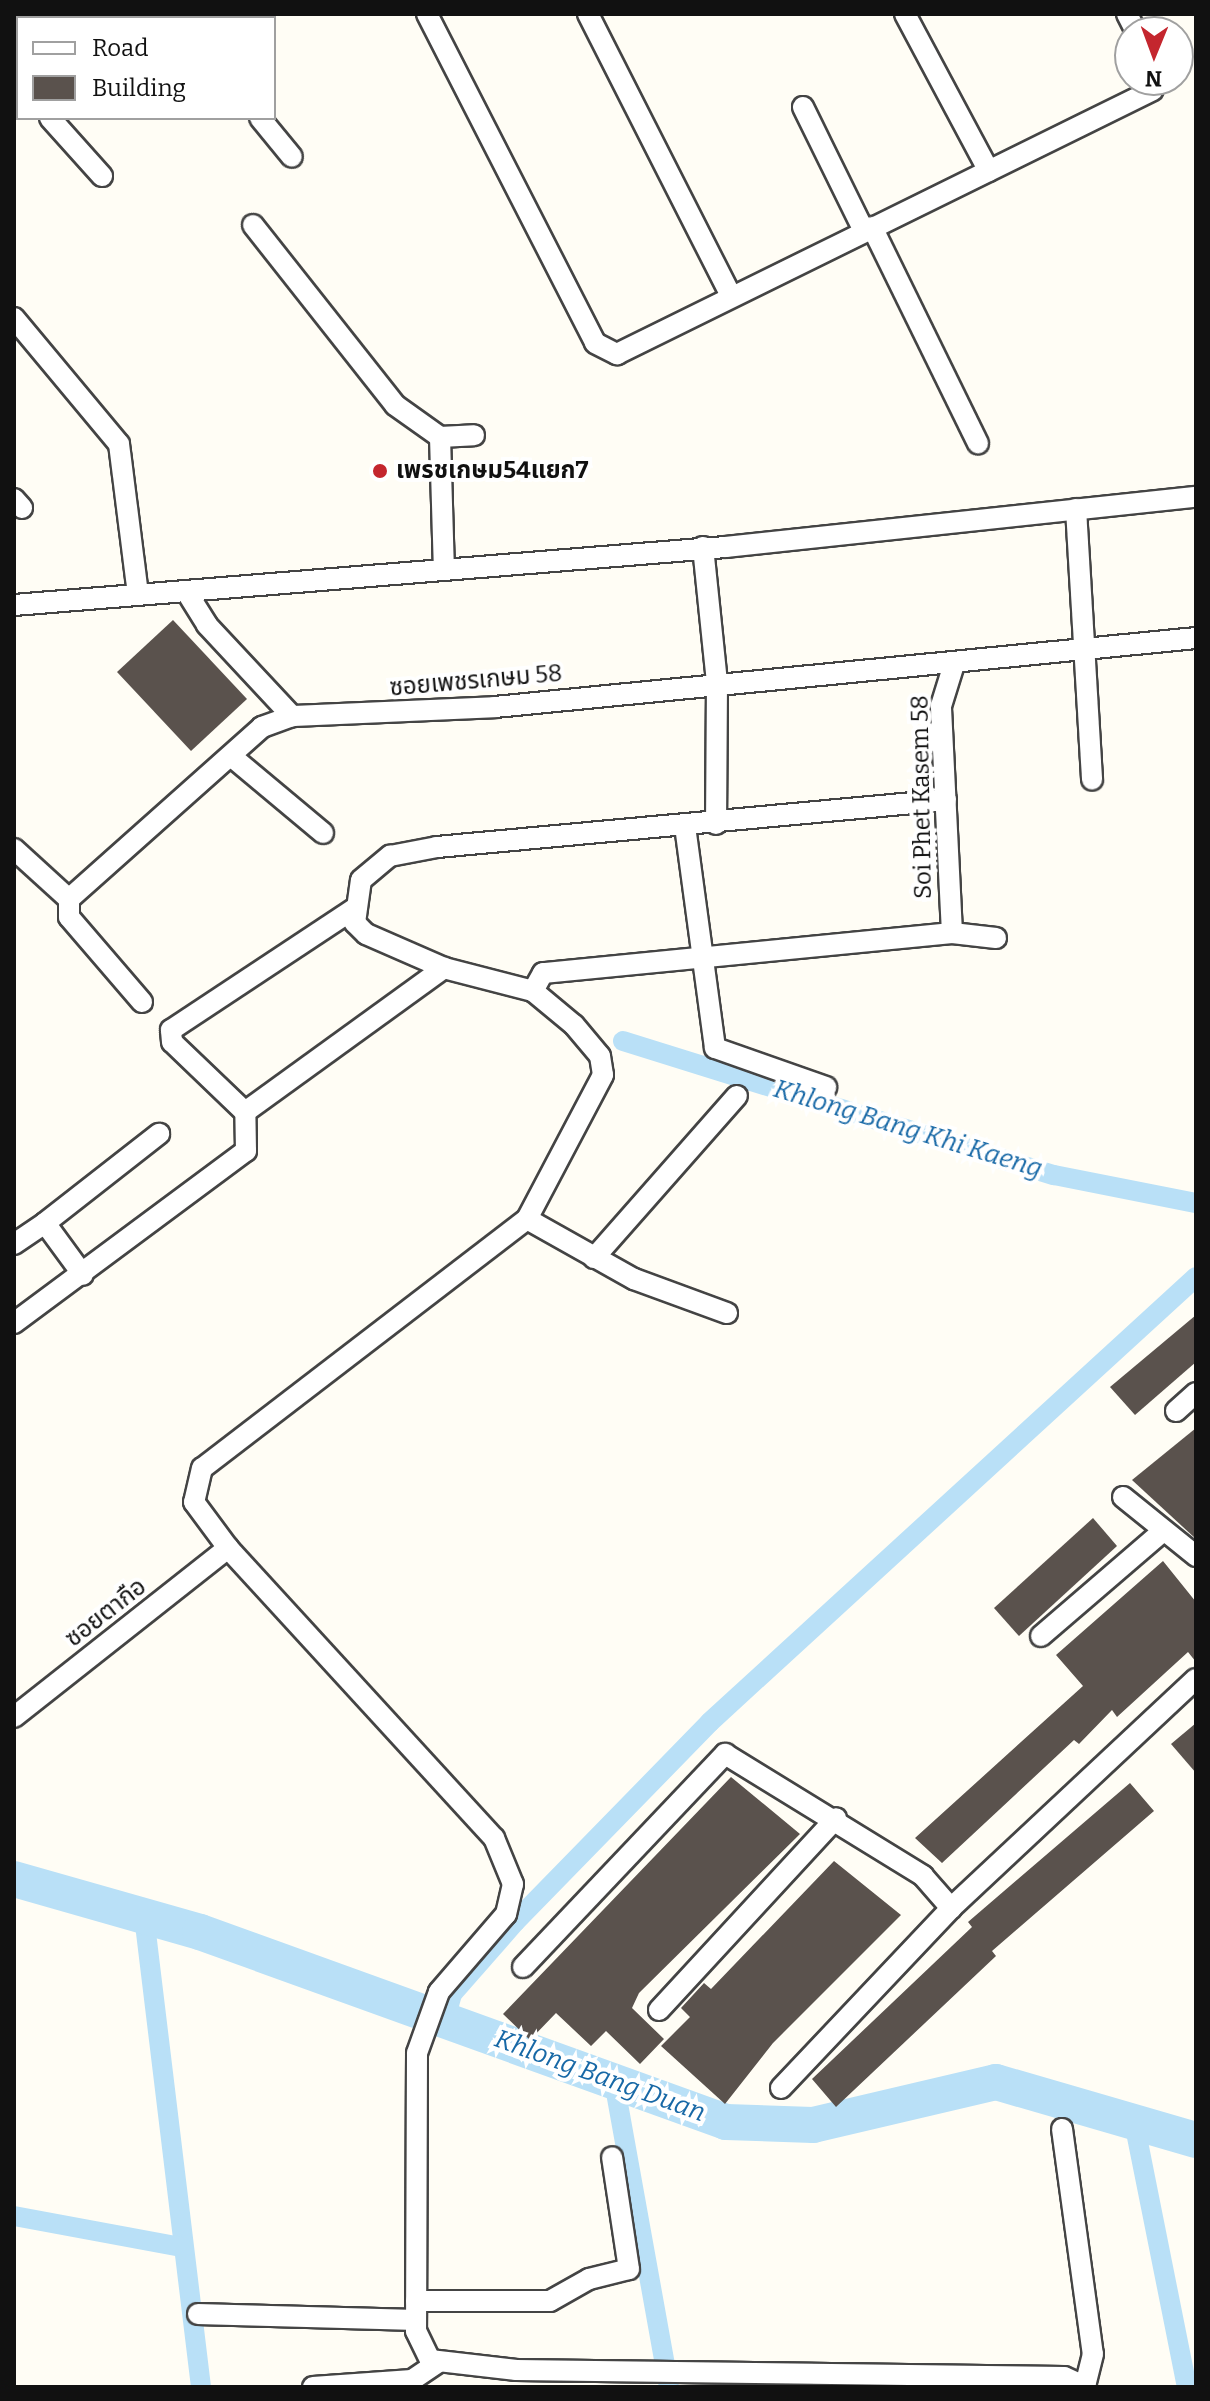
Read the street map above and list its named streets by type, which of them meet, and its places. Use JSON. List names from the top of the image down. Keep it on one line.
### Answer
{"streets":{"street":["ซอยเพชรเกษม 58","Soi Phet Kasem 58","ซอยตากือ"]},"crossings":[["ซอยเพชรเกษม 58","Soi Phet Kasem 58"]],"water":["Khlong Bang Khi Kaeng","Khlong Bang Duan"],"places":["เพรชเกษม54แยก7"],"legend":["Road","Building"],"north":"bottom"}
